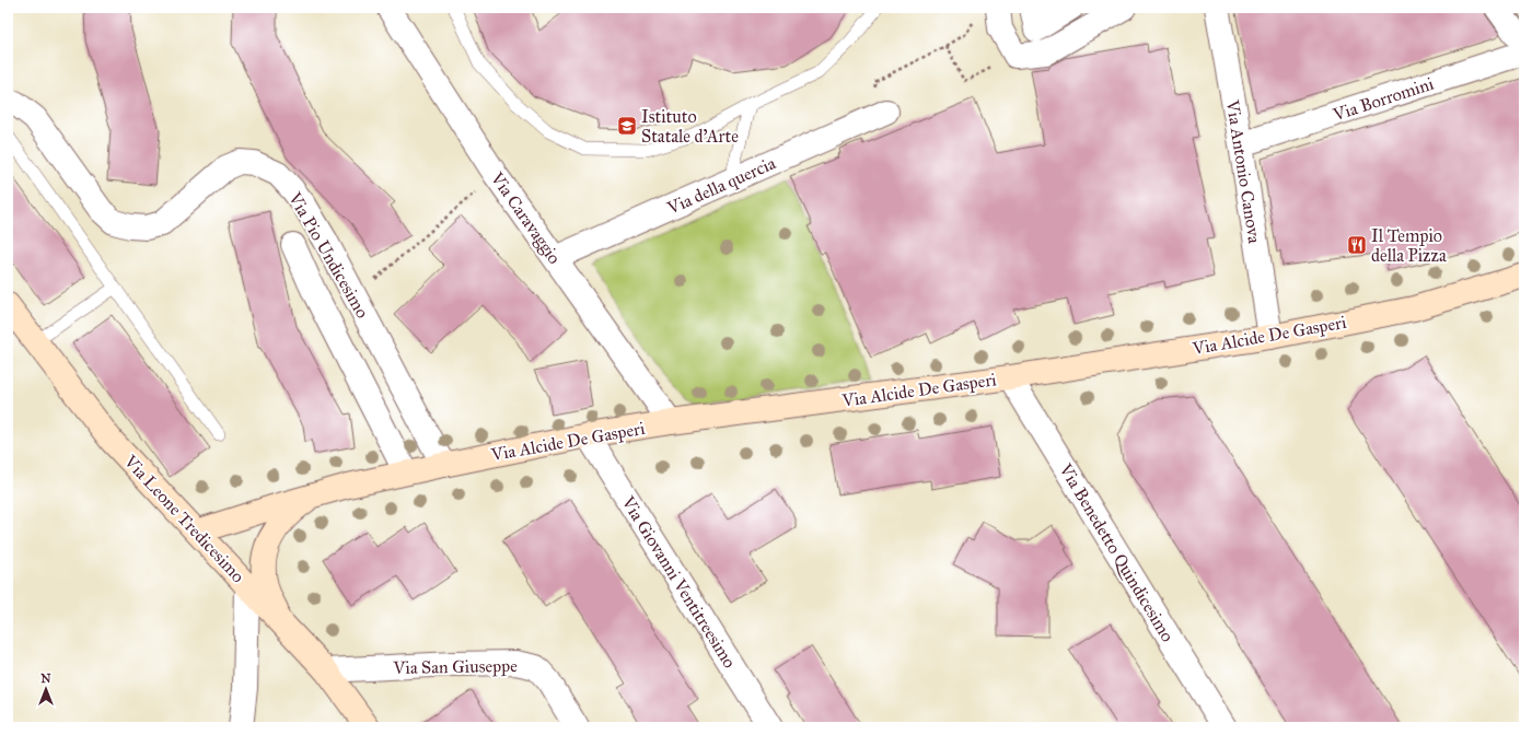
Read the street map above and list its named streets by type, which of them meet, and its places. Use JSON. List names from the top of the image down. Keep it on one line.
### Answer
{"streets":{"street":["Via Borromini","Via Antonio Canova","Via della quercia","Via Caravaggio","Via Pio Undicesimo","Via Alcide De Gasperi","Via Leone Tredicesimo","Via Benedetto Quindicesimo","Via Giovanni Ventitreesimo","Via San Giuseppe"]},"crossings":[["Via Borromini","Via Antonio Canova"],["Via Antonio Canova","Via Alcide De Gasperi"],["Via della quercia","Via Caravaggio"],["Via Caravaggio","Via Alcide De Gasperi"],["Via Pio Undicesimo","Via Alcide De Gasperi"],["Via Alcide De Gasperi","Via Leone Tredicesimo"],["Via Alcide De Gasperi","Via Benedetto Quindicesimo"],["Via Alcide De Gasperi","Via Giovanni Ventitreesimo"],["Via Leone Tredicesimo","Via San Giuseppe"]],"places":{"school or university":["Istituto Statale d'Arte"],"restaurant":["Il Tempio della Pizza"]},"north":"top"}
